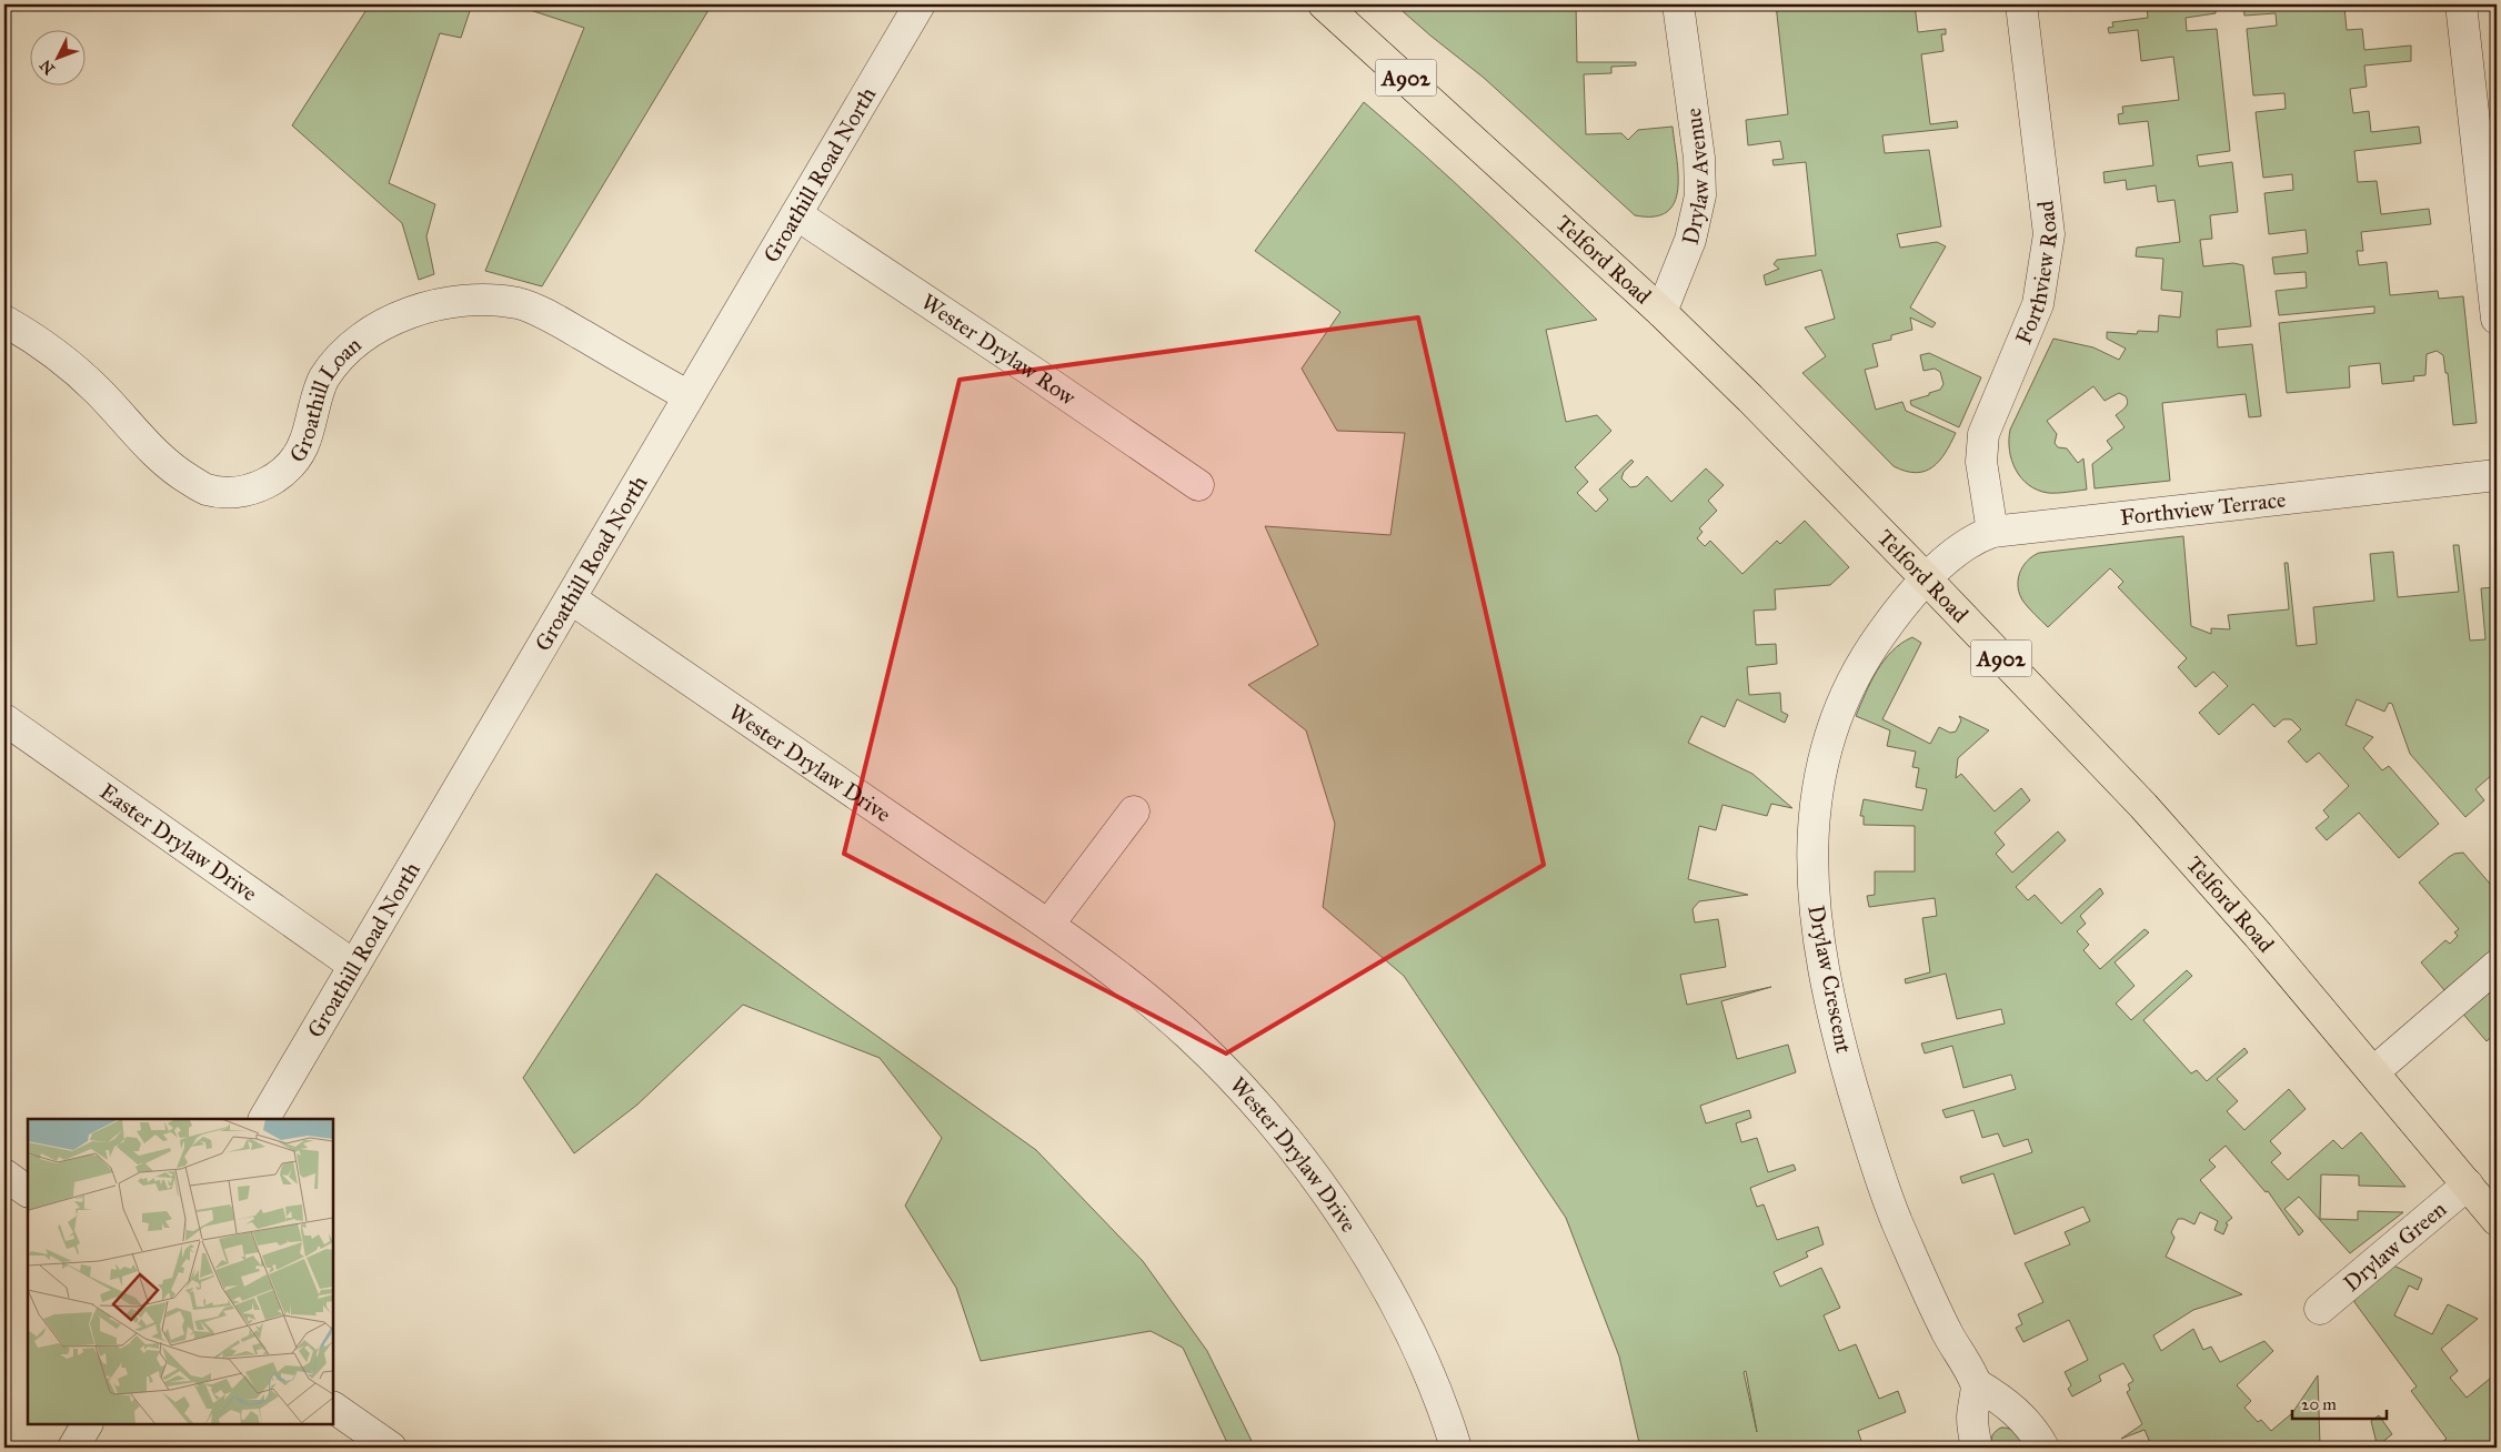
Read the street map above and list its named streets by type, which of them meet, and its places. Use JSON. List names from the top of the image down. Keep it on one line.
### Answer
{"streets":{"main road":["A902","Telford Road"],"street":["Groathill Road North","Drylaw Avenue","Forthview Road","Wester Drylaw Row","Groathill Loan","Forthview Terrace","Wester Drylaw Drive","Easter Drylaw Drive","Drylaw Crescent","Drylaw Green"]},"crossings":[["Groathill Road North","Wester Drylaw Row"],["Groathill Road North","Groathill Loan"],["Groathill Road North","Wester Drylaw Drive"],["Groathill Road North","Easter Drylaw Drive"],["Drylaw Avenue","Telford Road"],["Telford Road","Forthview Terrace"],["Telford Road","Drylaw Crescent"],["Telford Road","Drylaw Green"],["Forthview Road","Forthview Terrace"],["Forthview Terrace","Drylaw Crescent"]],"scale_bar":"20 m","north":"bottom left"}
